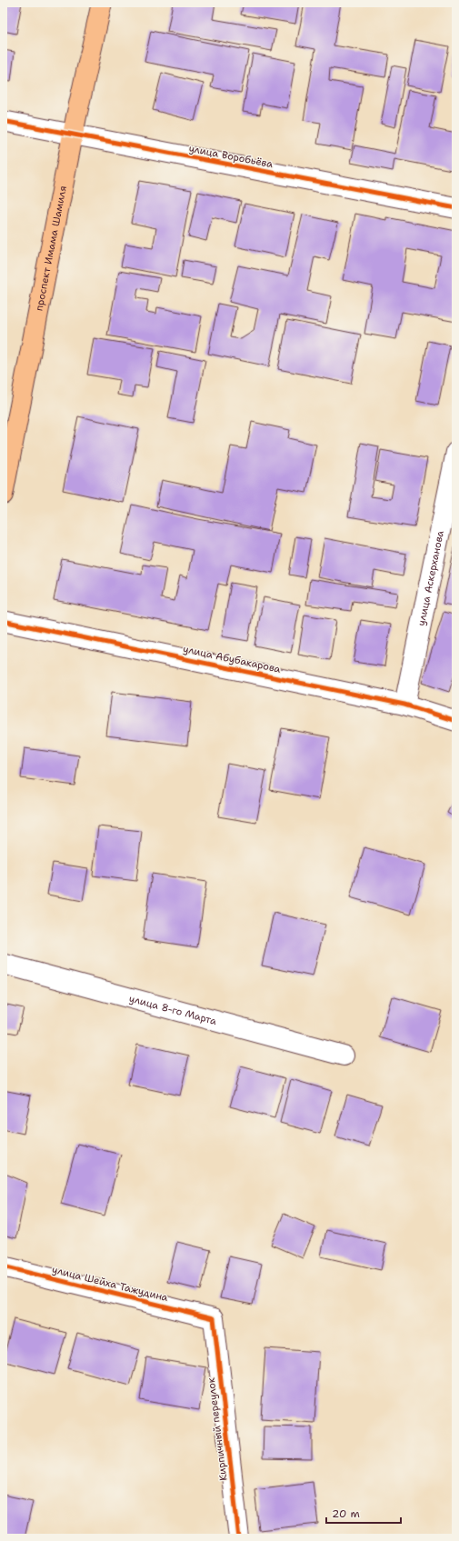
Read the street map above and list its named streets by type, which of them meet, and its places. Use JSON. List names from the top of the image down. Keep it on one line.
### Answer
{"streets":{"main road":["проспект Имама Шамиля"],"street":["улица Воробьёва","улица Аскерханова","улица Абубакарова","улица 8-го Марта","улица Шейха Тажудина","Кирпичный переулок"]},"crossings":[["улица Воробьёва","проспект Имама Шамиля"],["улица Аскерханова","улица Абубакарова"],["улица Шейха Тажудина","Кирпичный переулок"]],"scale_bar":"20 m"}
